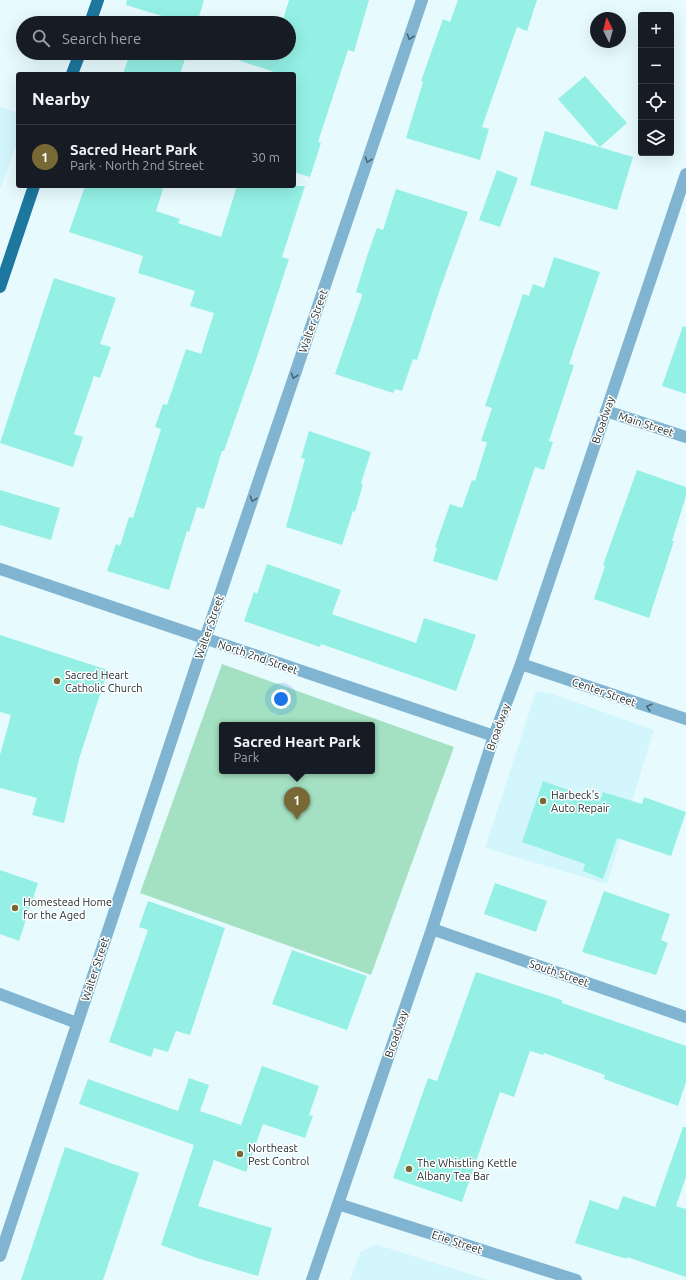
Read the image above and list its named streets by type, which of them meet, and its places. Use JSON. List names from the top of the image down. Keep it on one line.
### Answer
{"streets":{"street":["Walter Street","Broadway","Main Street","North 2nd Street","Center Street","South Street","Erie Street"]},"crossings":[["Walter Street","North 2nd Street"],["Broadway","Main Street"],["Broadway","North 2nd Street"],["Broadway","Center Street"],["Broadway","South Street"],["Broadway","Erie Street"]],"one_way":["Walter Street","Center Street"],"places":["Sacred Heart Catholic Church","Harbeck's Auto Repair","Homestead Home for the Aged","Northeast Pest Control","The Whistling Kettle Albany Tea Bar"],"north":"top","page":{"map_buttons":["+","−"],"search":"Search here","heading":"Nearby","list":[{"mark":"1","name":"Sacred Heart Park","note":"Park · North 2nd Street","value":"30 m"}],"popup":["Sacred Heart Park","Park"],"pins":"1"}}
